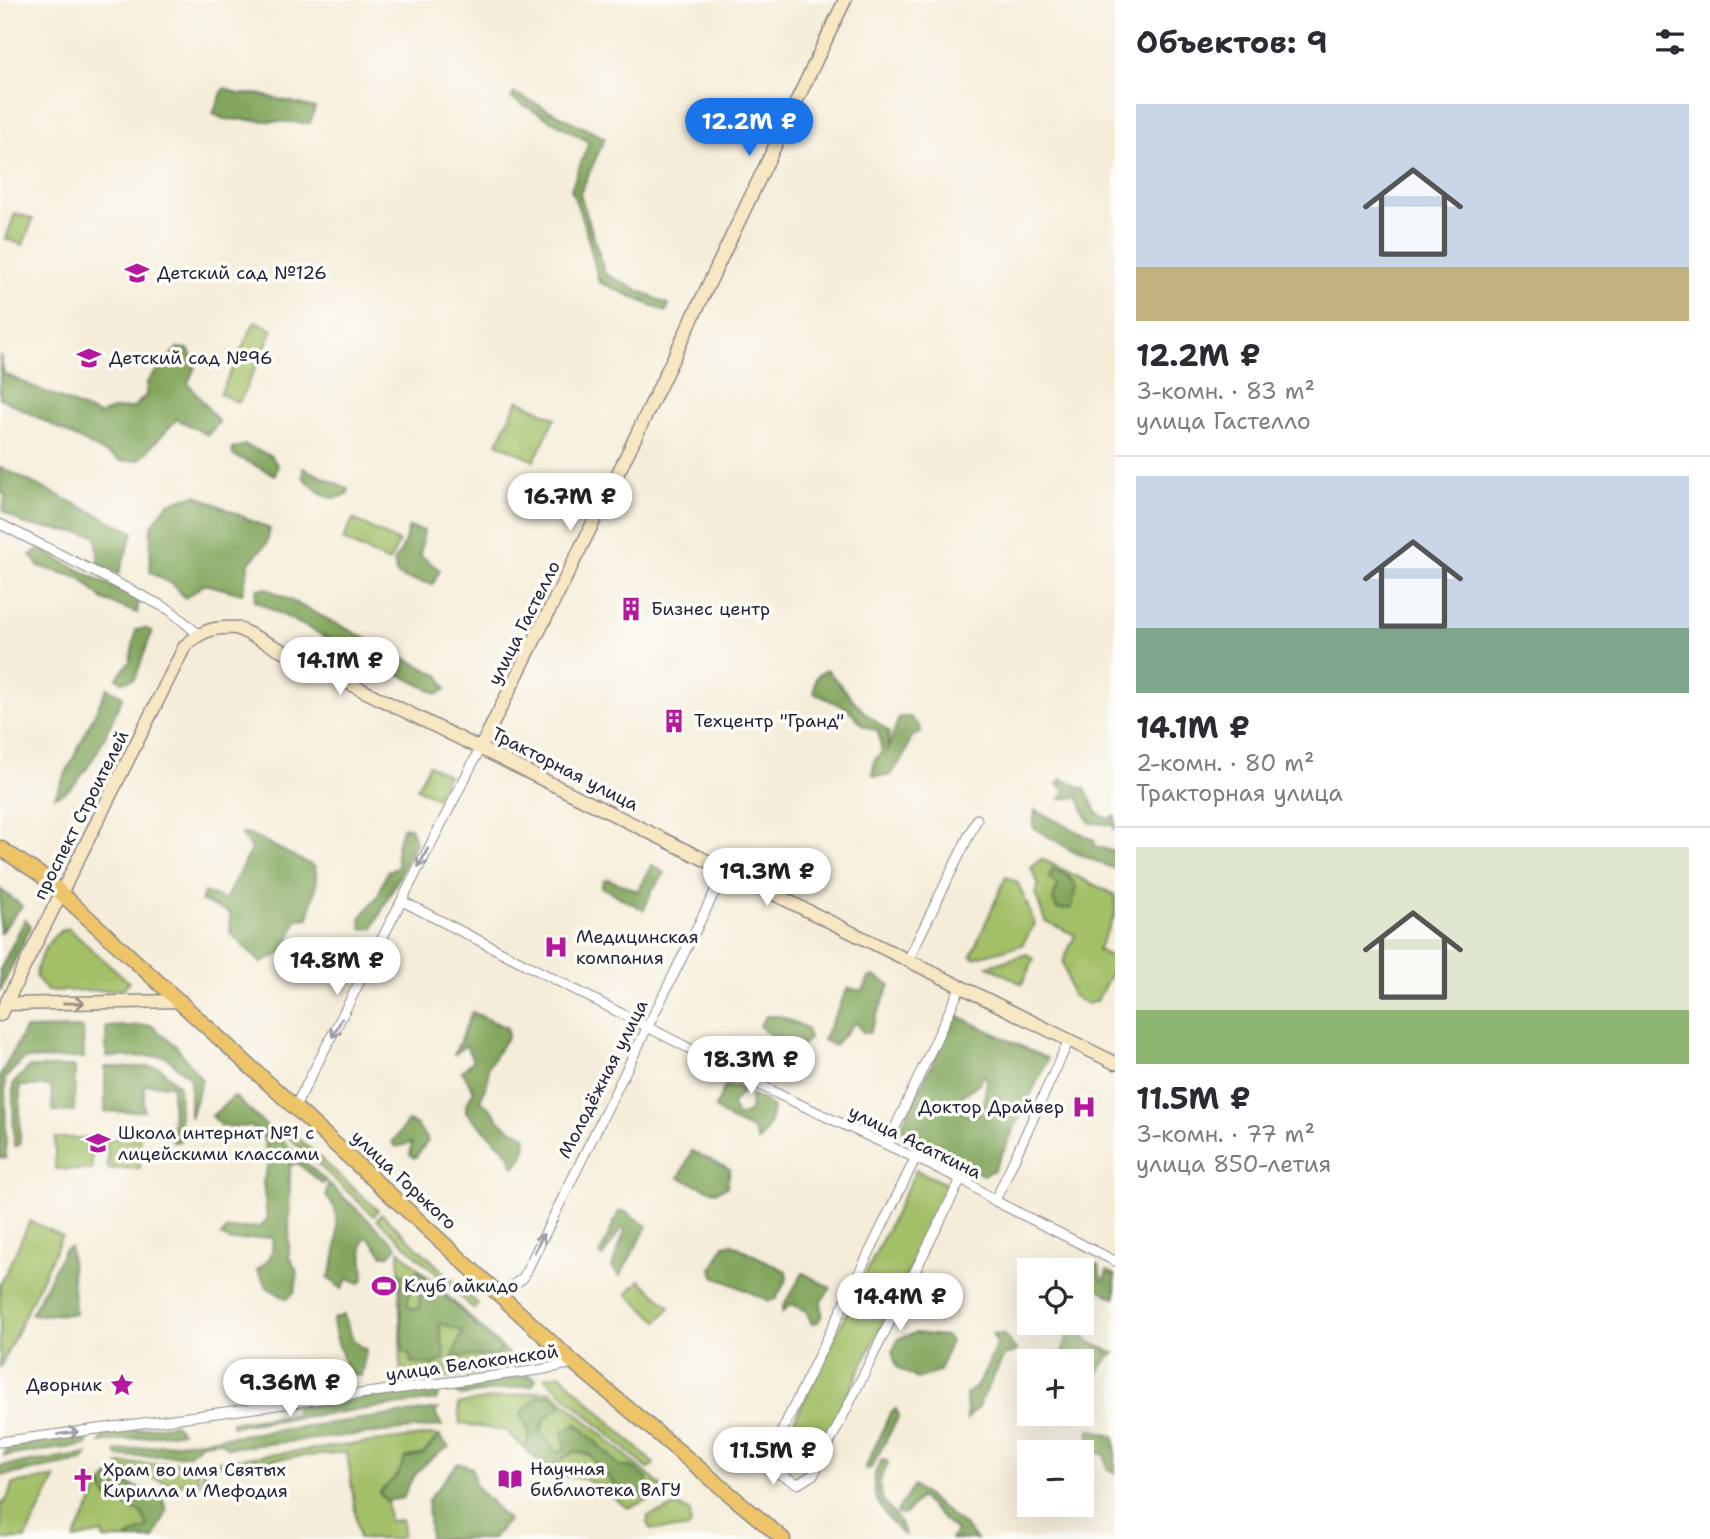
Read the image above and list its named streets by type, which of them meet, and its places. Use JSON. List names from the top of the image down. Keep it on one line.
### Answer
{"streets":{"main road":["улица Гастелло","Тракторная улица","проспект Строителей","улица Горького"],"street":["Молодёжная улица","улица Асаткина","улица Белоконской"]},"crossings":[["улица Гастелло","Тракторная улица"],["улица Гастелло","улица Асаткина"],["улица Гастелло","улица Горького"],["Тракторная улица","проспект Строителей"],["Тракторная улица","Молодёжная улица"],["проспект Строителей","улица Горького"],["Молодёжная улица","улица Асаткина"],["Молодёжная улица","улица Горького"],["улица Горького","улица Белоконской"]],"one_way":["Молодёжная улица","улица Белоконской"],"places":{"school or university":["Детский сад №126","Детский сад №96","Школа интернат №1 с лицейскими классами"],"building":["Бизнес центр","Техцентр \"Гранд\""],"hospital":["Медицинская компания","Доктор Драйвер"],"sports":["Клуб айкидо"],"place":["Дворник"],"library":["Научная библиотека ВлГУ"],"church":["Храм во имя Святых Кирилла и Мефодия"]},"page":{"heading":"Объектов: 9","list":[{"name":"12.2M ₽","note":"3-комн. · 83 m² · улица Гастелло"},{"name":"14.1M ₽","note":"2-комн. · 80 m² · Тракторная улица"},{"name":"11.5M ₽","note":"3-комн. · 77 m² · улица 850-летия"}],"price":["12.2M ₽","16.7M ₽","14.1M ₽","19.3M ₽","14.8M ₽","18.3M ₽","14.4M ₽","9.36M ₽","11.5M ₽"],"map_buttons":["+","−"]}}
